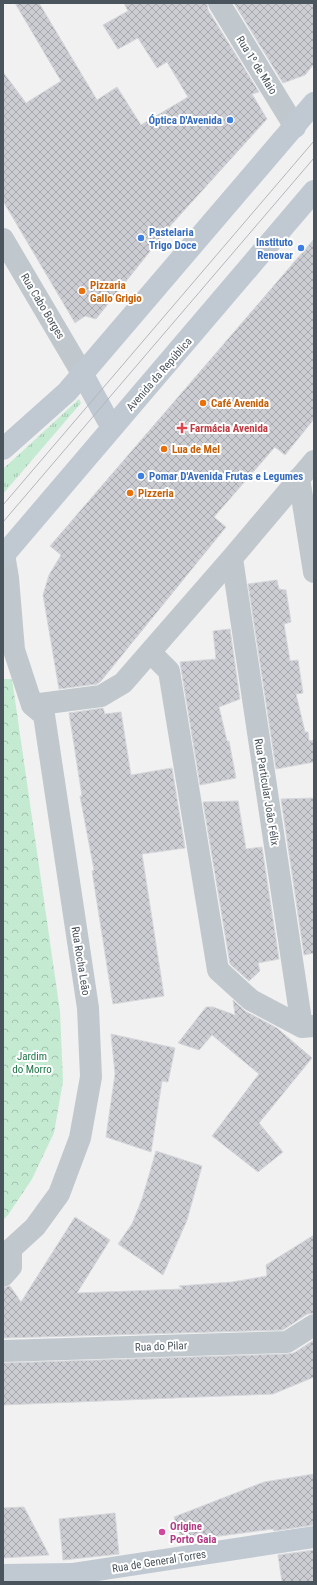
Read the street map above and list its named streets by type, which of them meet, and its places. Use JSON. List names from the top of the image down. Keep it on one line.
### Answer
{"streets":{"main road":["Avenida da República","Rua de General Torres"],"street":["Rua 1º de Maio","Rua Cabo Borges","Rua Particular João Félix","Rua Rocha Leão","Rua do Pilar"]},"crossings":[["Avenida da República","Rua Rocha Leão"]],"parks":["Jardim do Morro"],"places":{"other":["Óptica D'Avenida","Pastelaria Trigo Doce","Instituto Renovar","Pizzaria Gallo Grigio","Café Avenida","Lua de Mel","Pomar D'Avenida Frutas e Legumes","Pizzeria","Origine Porto Gaia"],"health":["Farmácia Avenida"]}}
